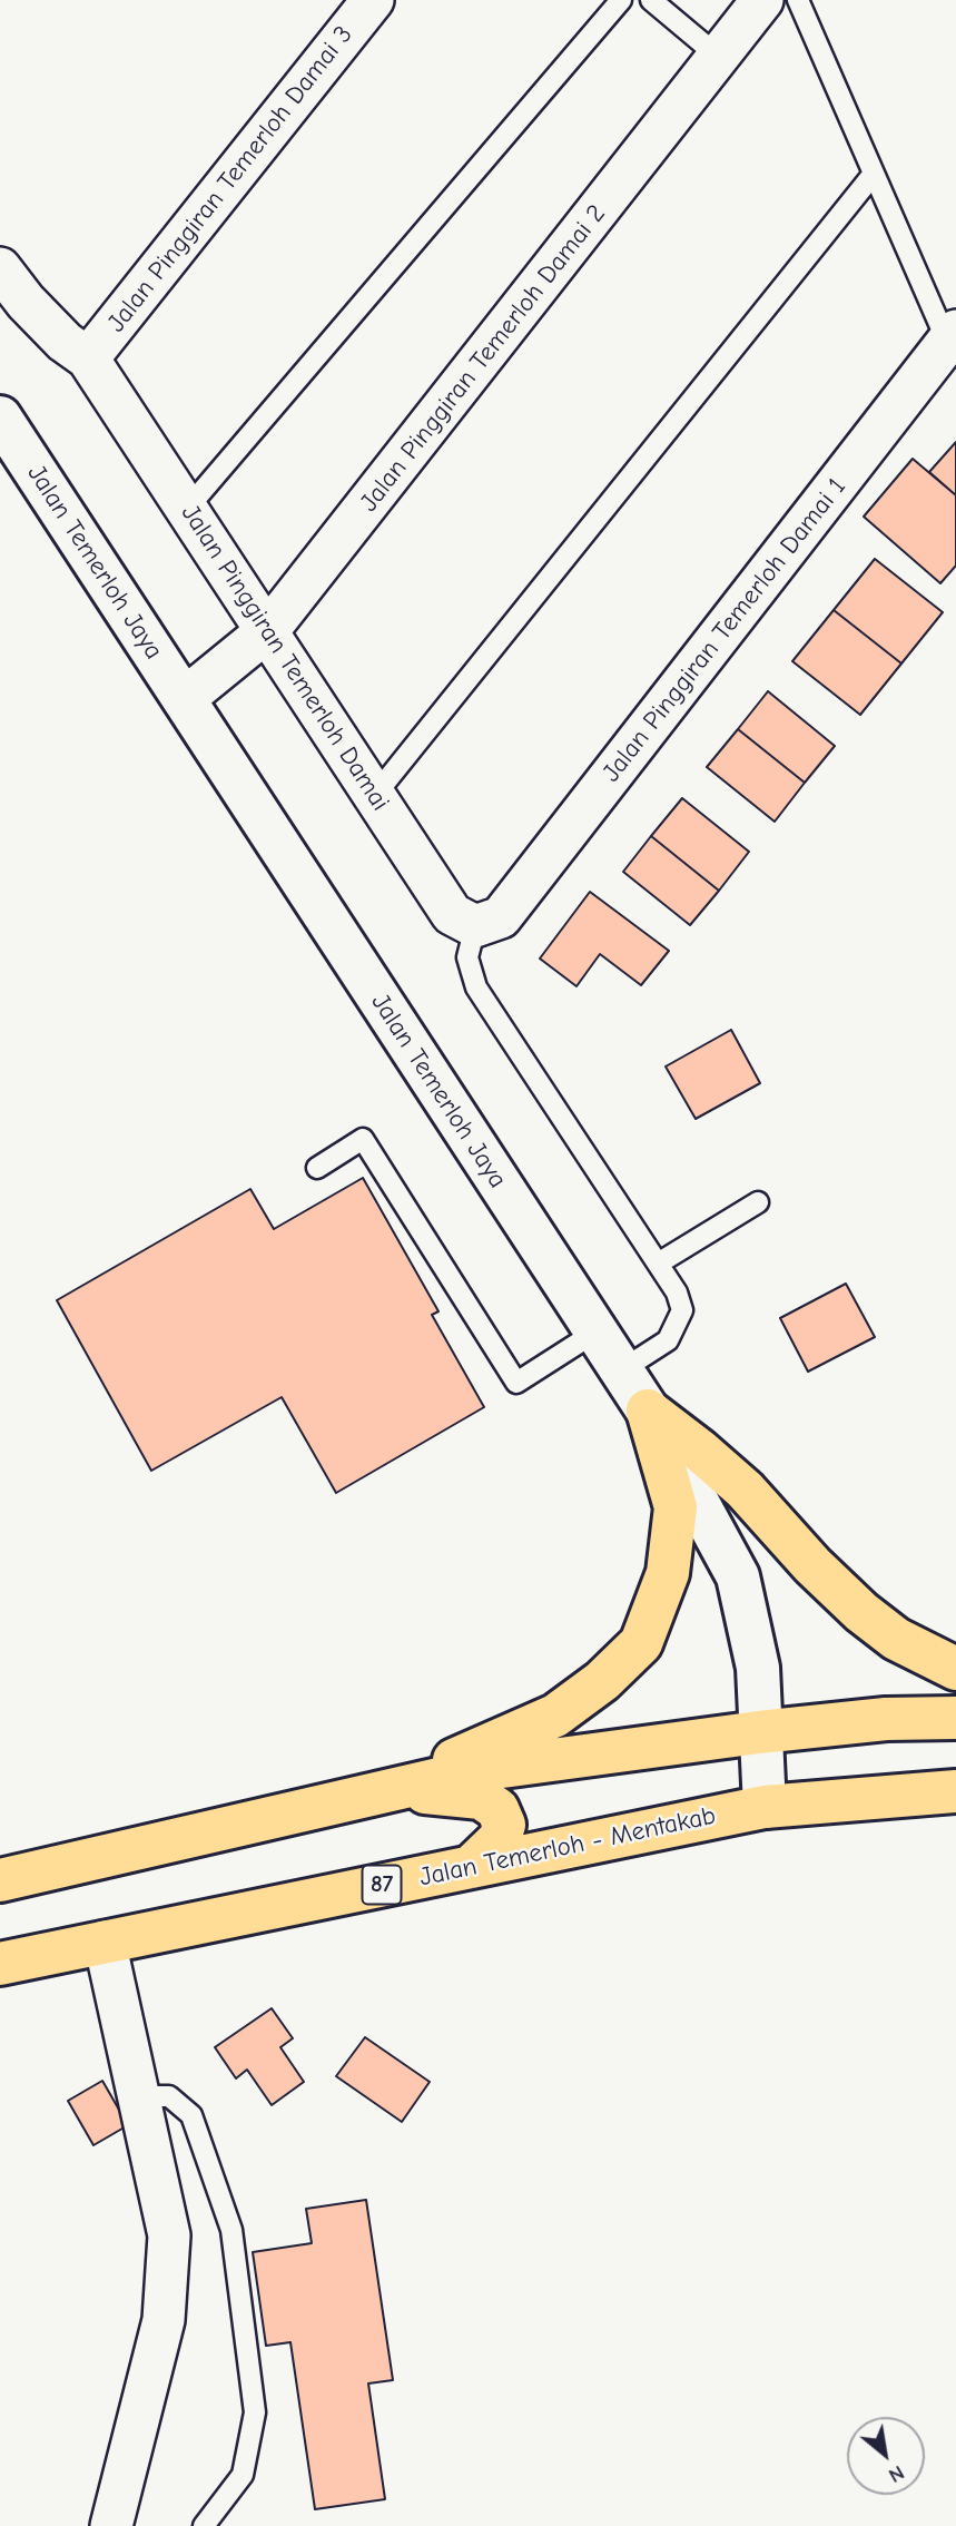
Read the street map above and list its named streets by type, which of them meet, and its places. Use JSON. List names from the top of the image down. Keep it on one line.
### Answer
{"streets":{"main road":["Jalan Temerloh - Mentakab","87"],"street":["Jalan Pinggiran Temerloh Damai 3","Jalan Pinggiran Temerloh Damai 2","Jalan Temerloh Jaya","Jalan Pinggiran Temerloh Damai 1","Jalan Pinggiran Temerloh Damai"]},"crossings":[["Jalan Pinggiran Temerloh Damai 3","Jalan Pinggiran Temerloh Damai"],["Jalan Pinggiran Temerloh Damai 2","Jalan Temerloh Jaya"],["Jalan Pinggiran Temerloh Damai 2","Jalan Pinggiran Temerloh Damai"],["Jalan Temerloh Jaya","Jalan Temerloh - Mentakab"],["Jalan Pinggiran Temerloh Damai 1","Jalan Pinggiran Temerloh Damai"]],"north":"bottom right"}
